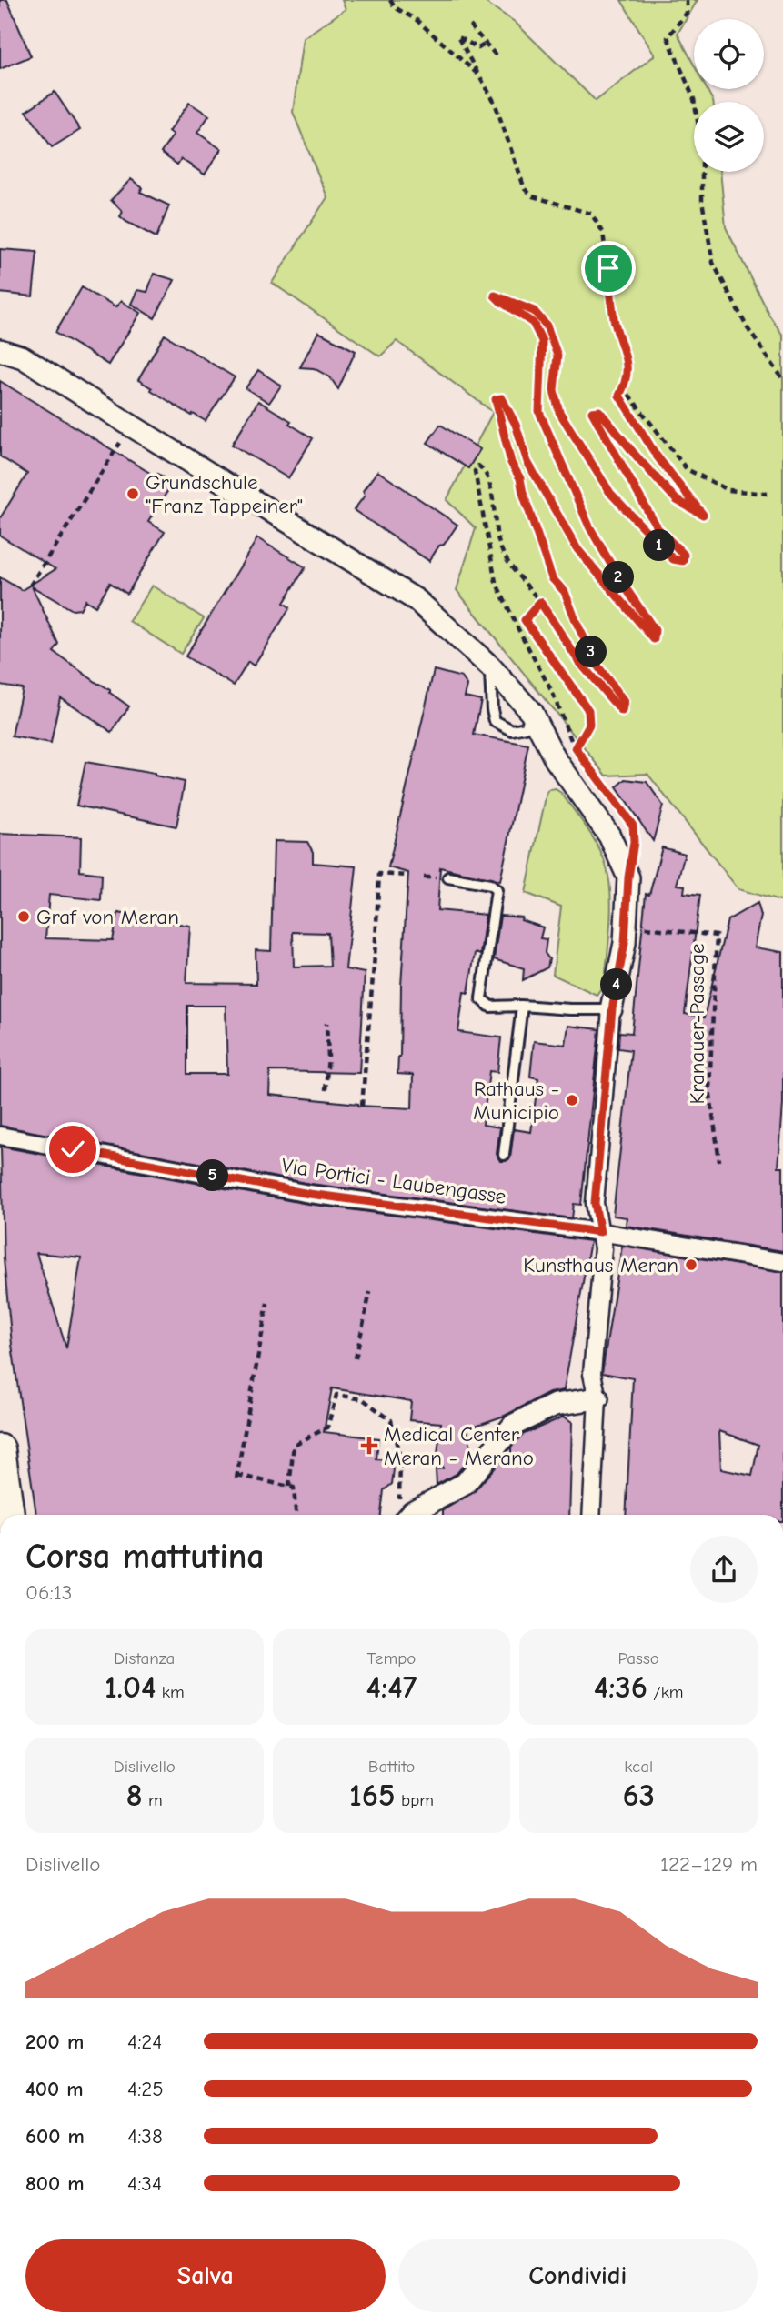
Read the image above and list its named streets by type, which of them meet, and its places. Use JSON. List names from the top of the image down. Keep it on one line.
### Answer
{"streets":{"street":["Via Portici - Laubengasse"],"path":["Kranauer-Passage"]},"places":{"other":["Grundschule \"Franz Tappeiner\"","Graf von Meran","Rathaus - Municipio","Kunsthaus Meran"],"health":["Medical Center Meran - Merano"]},"page":{"pins":["1","2","3","4","5"],"heading":["Corsa mattutina","06:13"],"stats":[["Distanza","1.04 km"],["Tempo","4:47"],["Passo","4:36 /km"],["Dislivello","8 m"],["Battito","165 bpm"],["kcal","63"]],"chart":["Dislivello","122–129 m"],"list":[{"name":"200 m","note":"4:24"},{"name":"400 m","note":"4:25"},{"name":"600 m","note":"4:38"},{"name":"800 m","note":"4:34"}],"buttons":["Salva","Condividi"]}}
